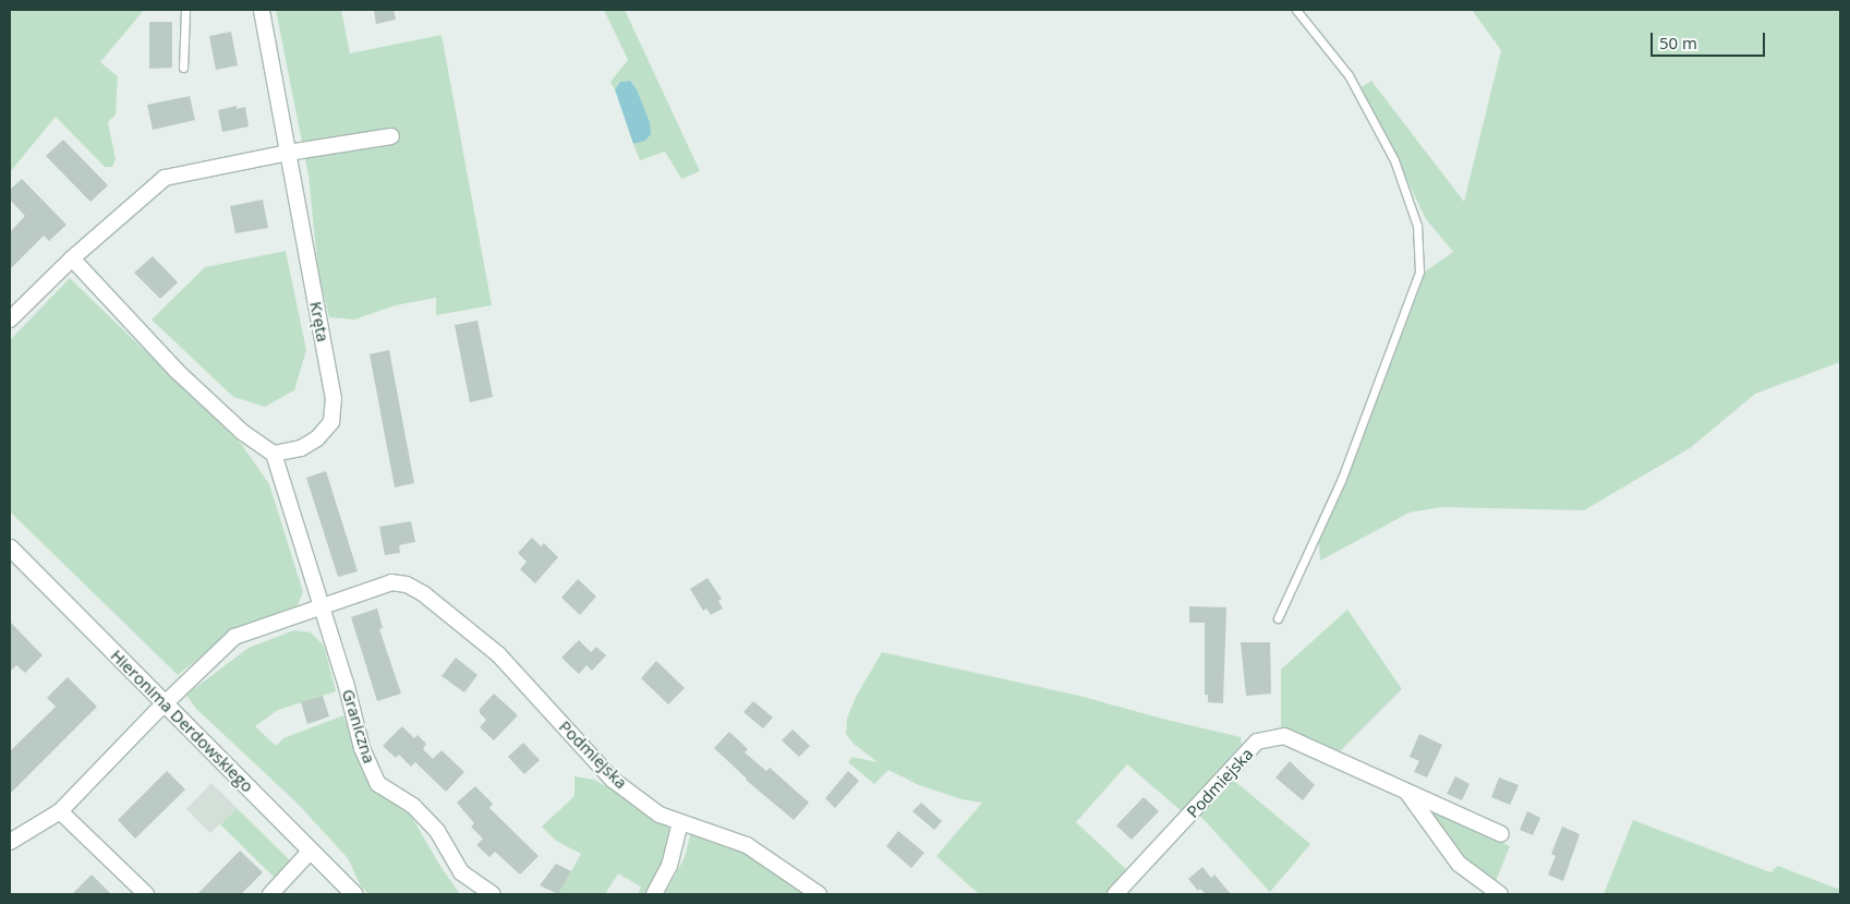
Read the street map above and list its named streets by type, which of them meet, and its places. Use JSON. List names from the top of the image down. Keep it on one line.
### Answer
{"streets":{"street":["Kręta","Hieronima Derdowskiego","Graniczna","Podmiejska"]},"crossings":[["Graniczna","Podmiejska"]],"scale_bar":"50 m"}
